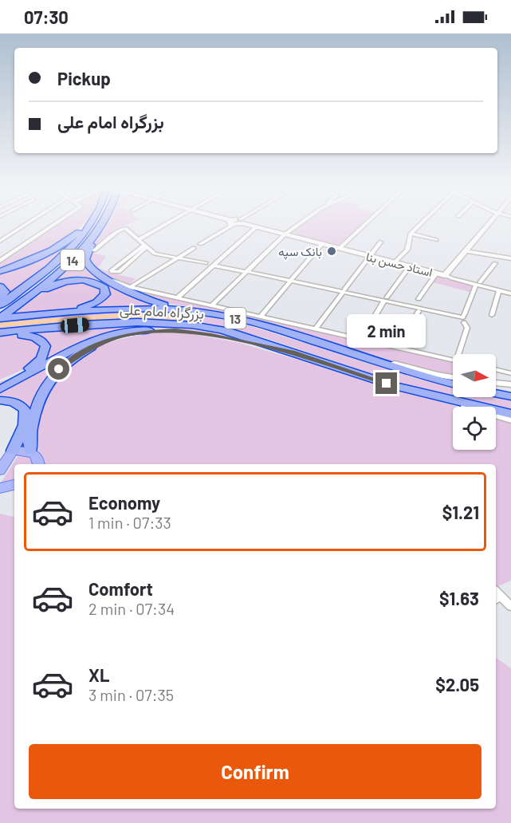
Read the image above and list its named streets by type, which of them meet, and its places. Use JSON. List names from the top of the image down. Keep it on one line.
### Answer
{"streets":{"highway":["14","بزرگراه امام علی","13"],"main road":["استاد حسن بنا"]},"crossings":[["14","بزرگراه امام علی"]],"places":["بانک سپه"],"north":"right","page":{"status":"07:30","banner":["Pickup","بزرگراه امام علی"],"bubble":"2 min","list":[{"name":"Economy","note":"1 min · 07:33","value":"$1.21"},{"name":"Comfort","note":"2 min · 07:34","value":"$1.63"},{"name":"XL","note":"3 min · 07:35","value":"$2.05"}],"buttons":"Confirm"}}
